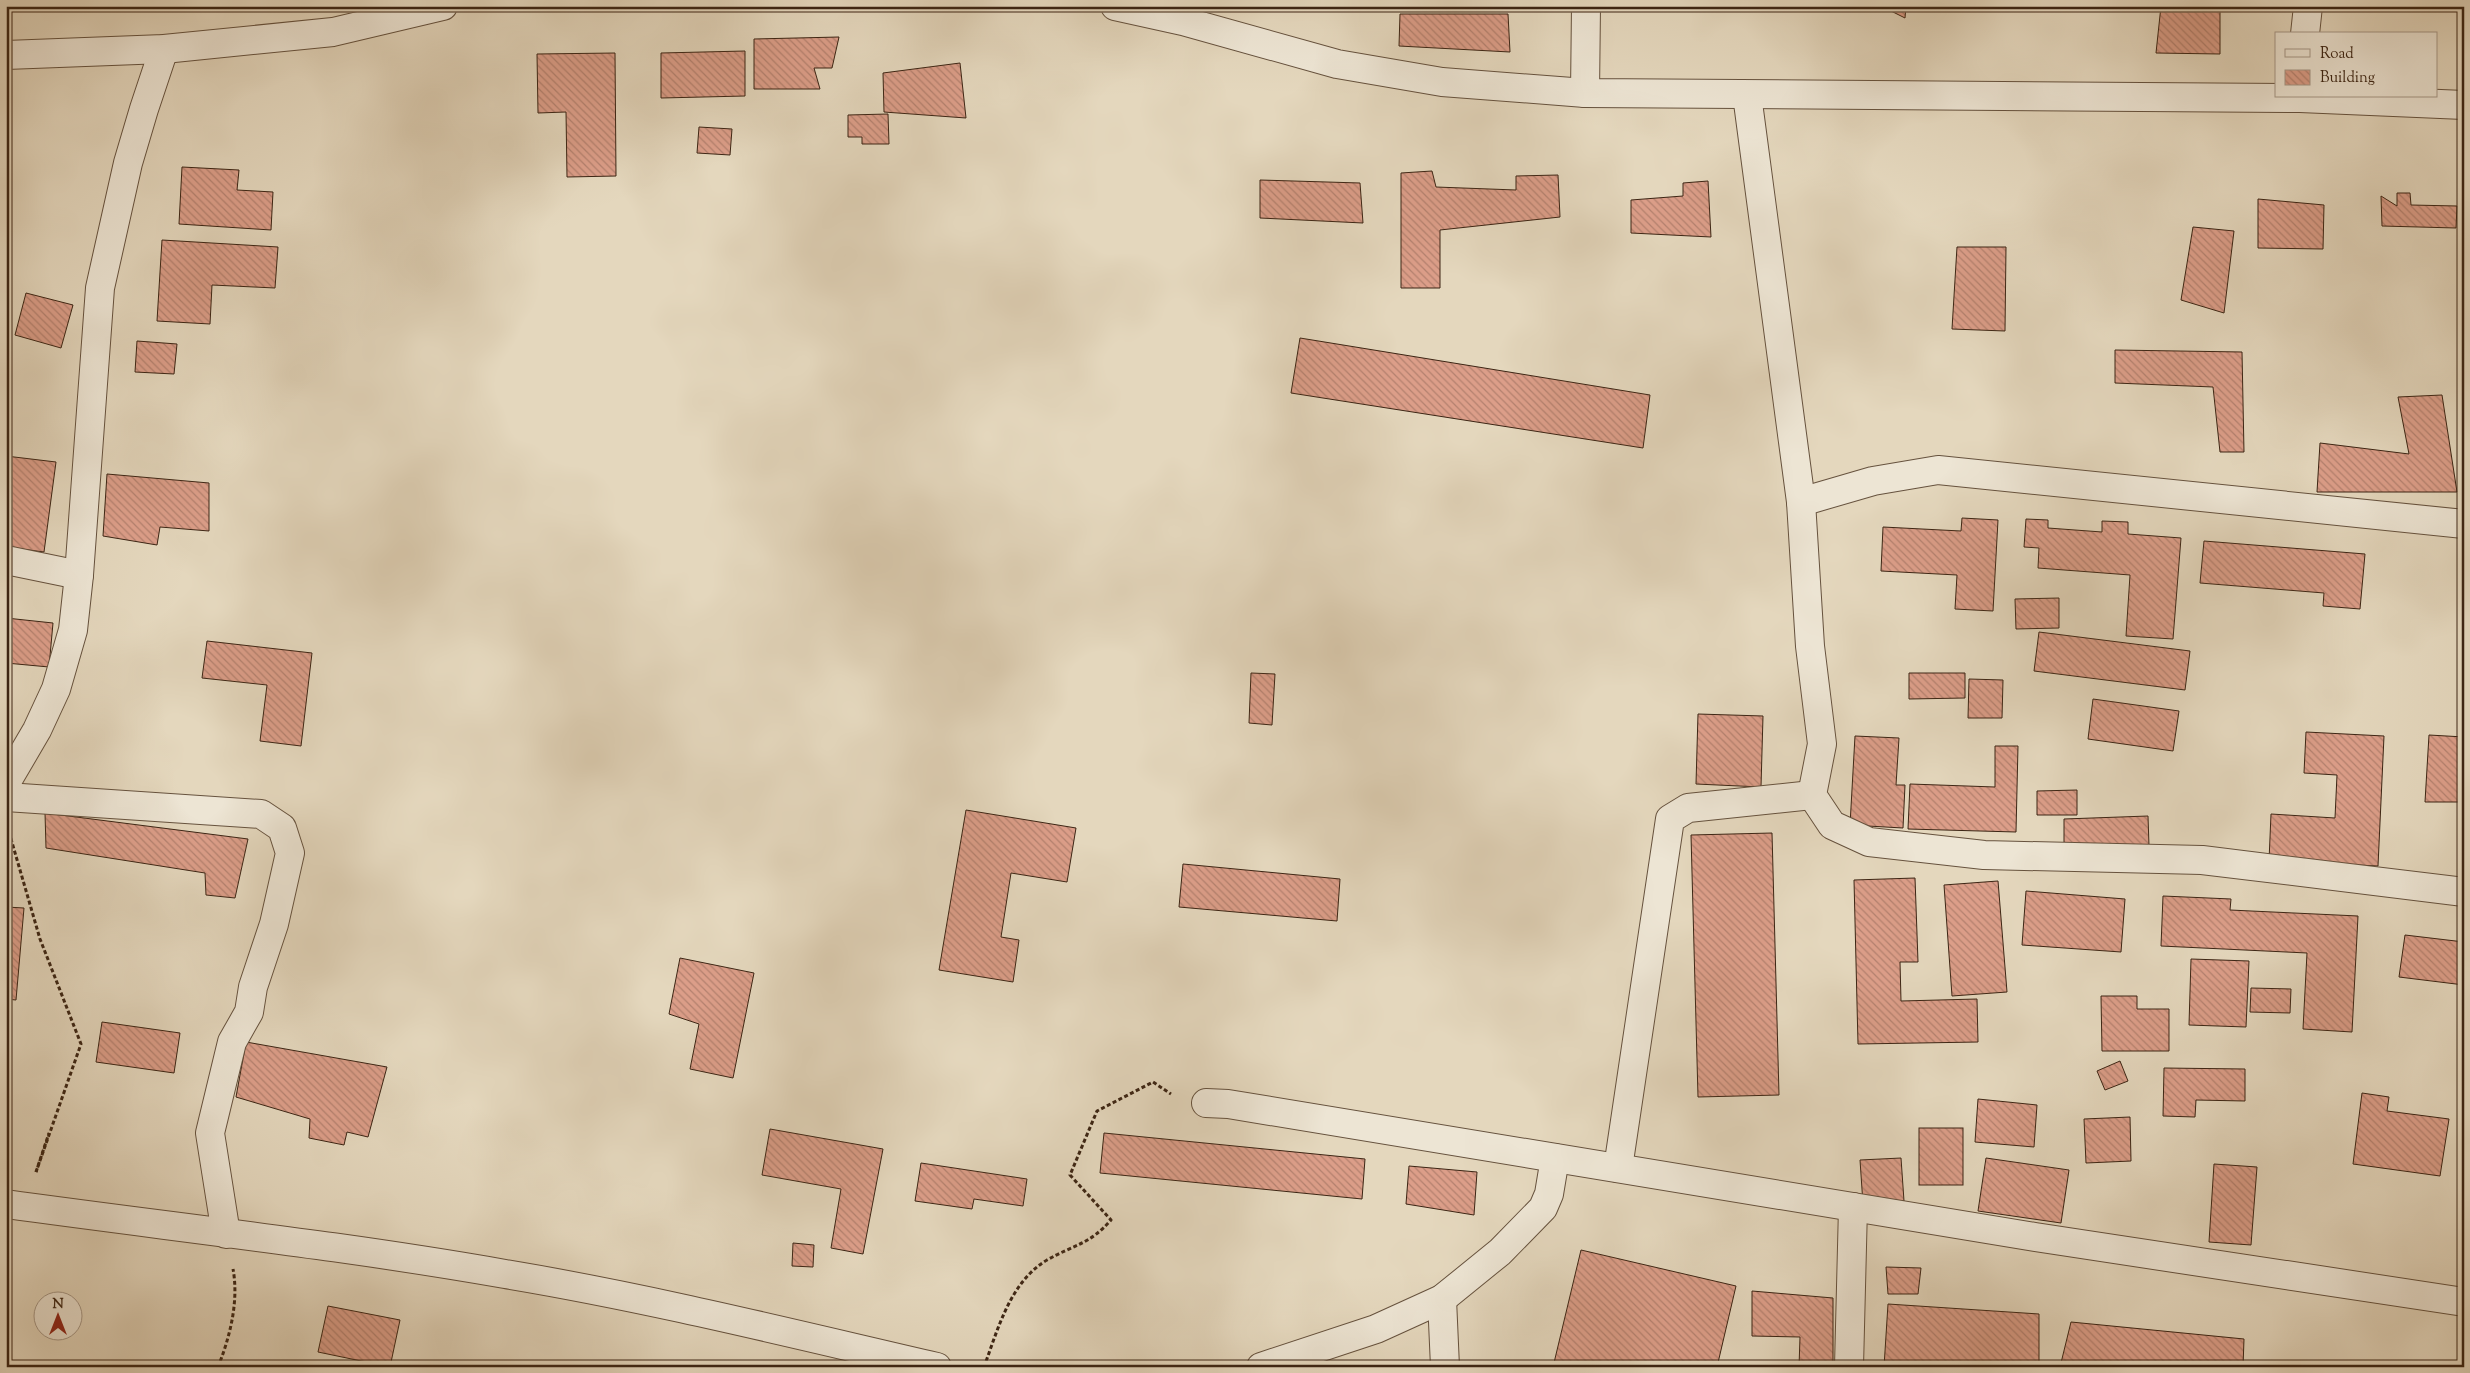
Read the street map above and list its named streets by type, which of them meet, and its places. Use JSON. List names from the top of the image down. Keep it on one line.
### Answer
{"legend":["Road","Building"],"north":"top"}
